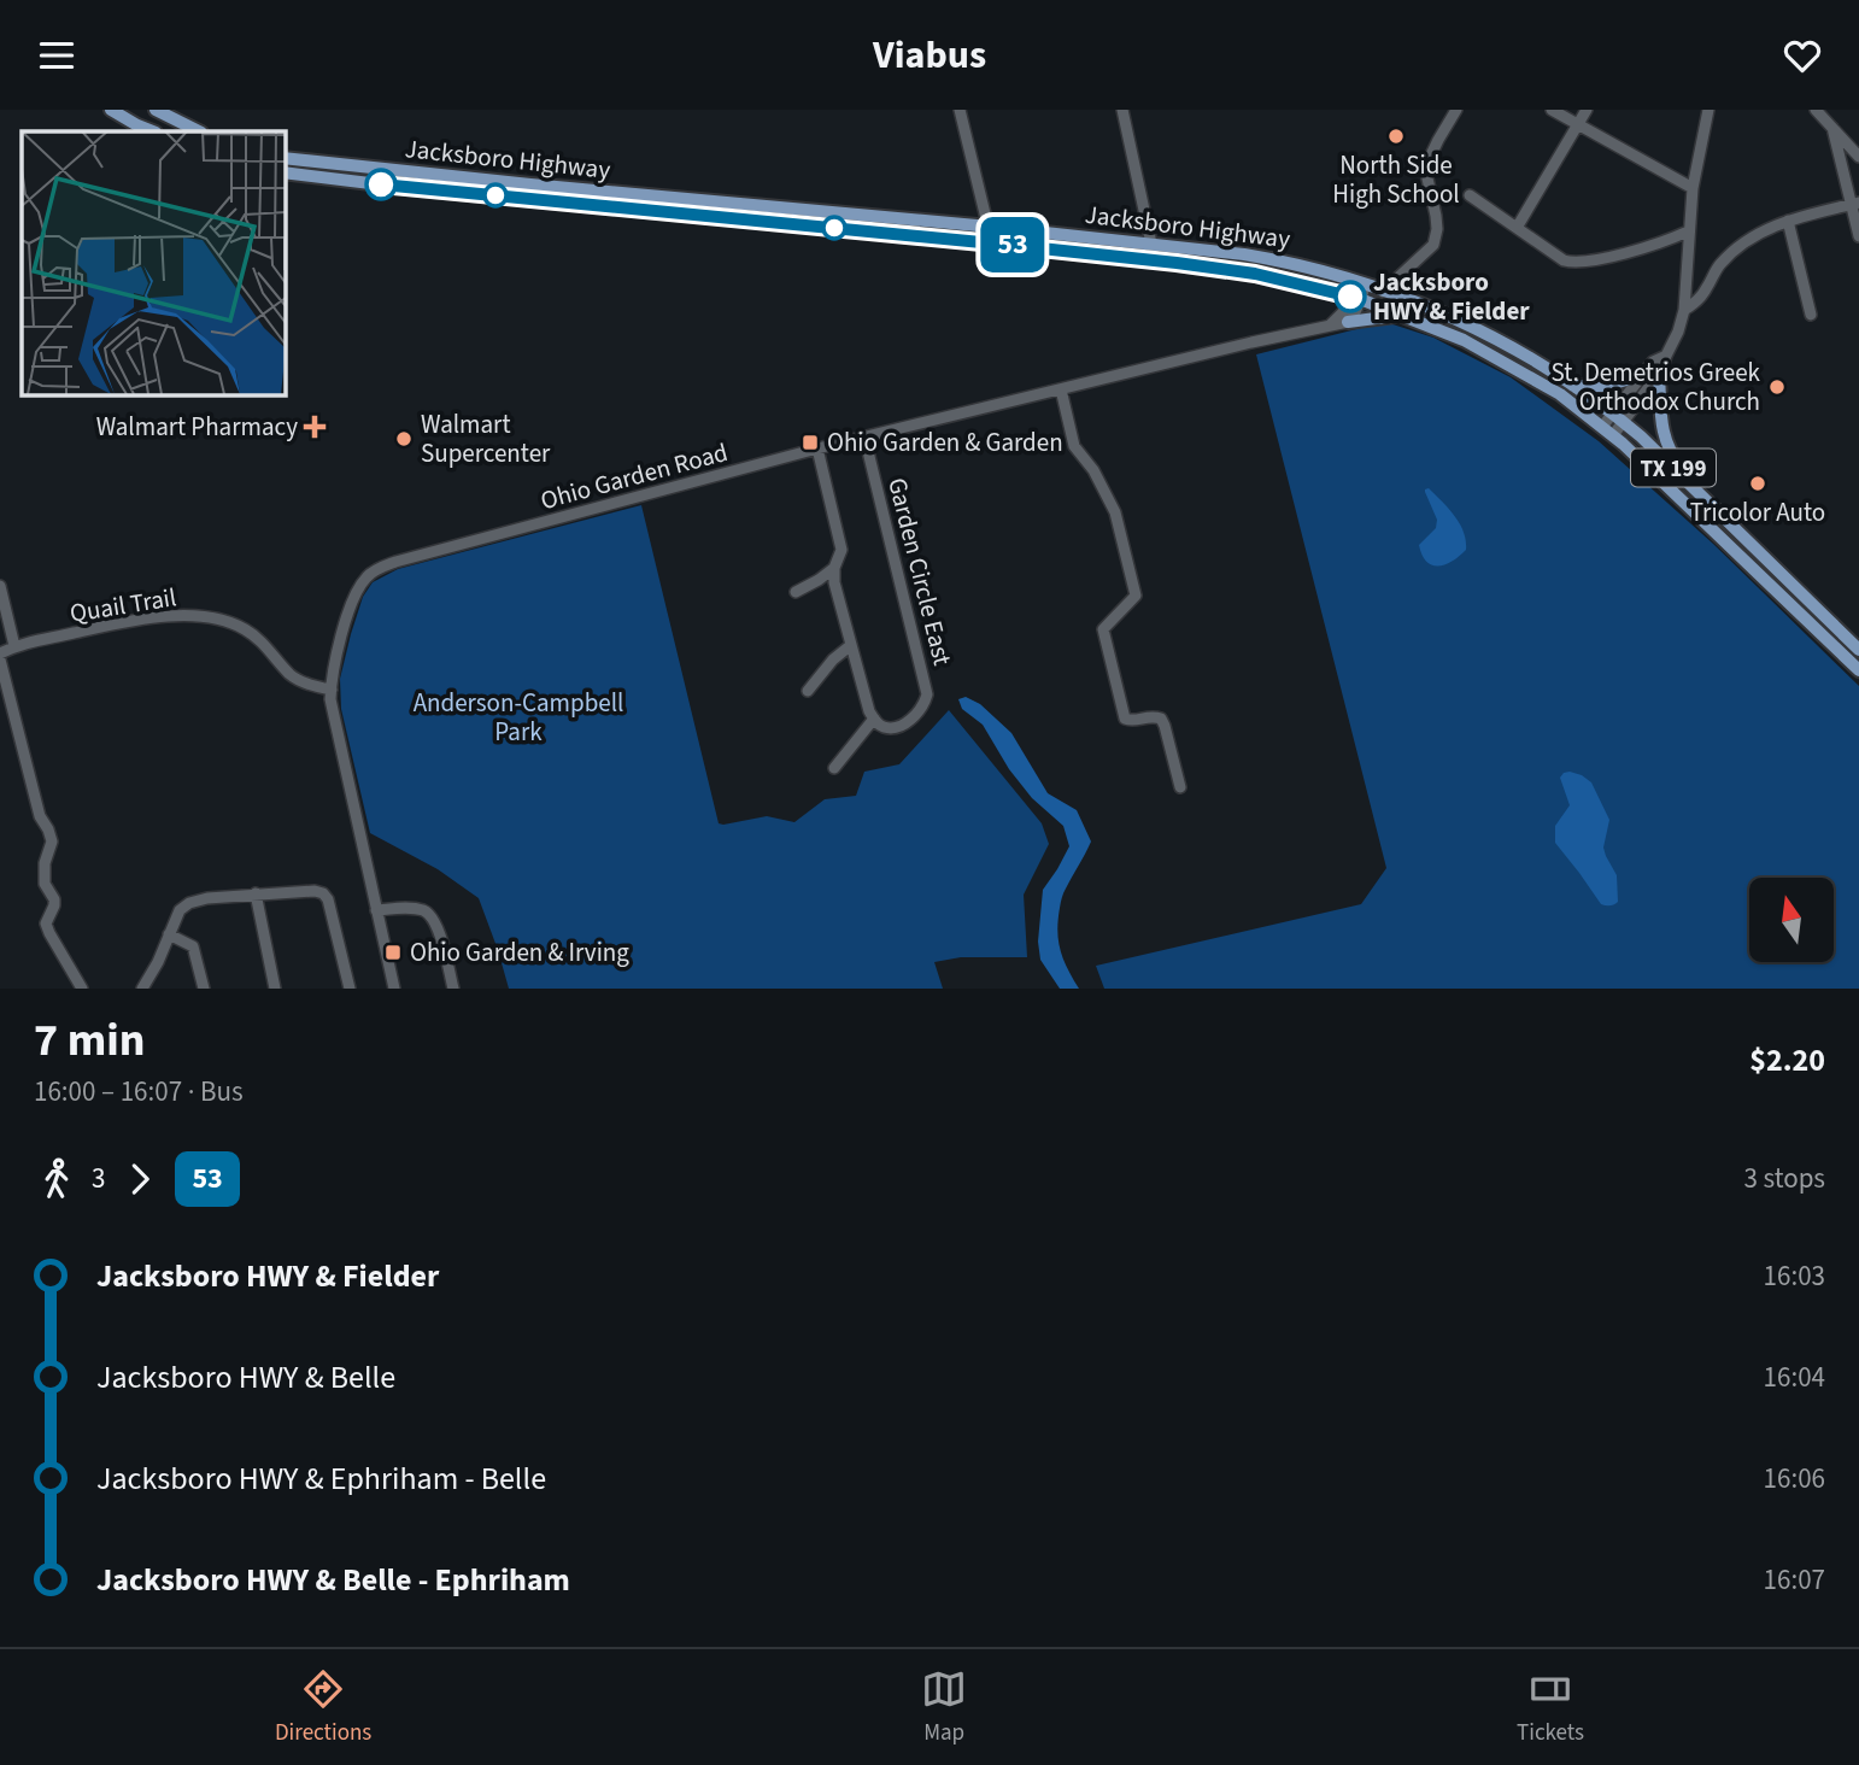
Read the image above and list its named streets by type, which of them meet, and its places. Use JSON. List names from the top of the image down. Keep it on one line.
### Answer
{"streets":{"main road":["Jacksboro Highway","TX 199"],"street":["Ohio Garden Road","Garden Circle East","Quail Trail"]},"crossings":[["Ohio Garden Road","Garden Circle East"],["Ohio Garden Road","Quail Trail"]],"parks":["Anderson-Campbell Park"],"places":{"other":["North Side High School","Jacksboro HWY & Fielder","St. Demetrios Greek Orthodox Church","Walmart Supercenter","Tricolor Auto"],"health":["Walmart Pharmacy"],"transit":["Ohio Garden & Garden","Ohio Garden & Irving"]},"lines":["bus line 53"],"north":"top","page":{"header":"Viabus","on_map":"53","heading":["7 min","16:00 – 16:07 · Bus","$2.20"],"legs":["3","53","3 stops"],"list":[{"name":"Jacksboro HWY & Fielder","value":"16:03"},{"name":"Jacksboro HWY & Belle","value":"16:04"},{"name":"Jacksboro HWY & Ephriham - Belle","value":"16:06"},{"name":"Jacksboro HWY & Belle - Ephriham","value":"16:07"}],"tabs":["Directions","Map","Tickets"]}}
